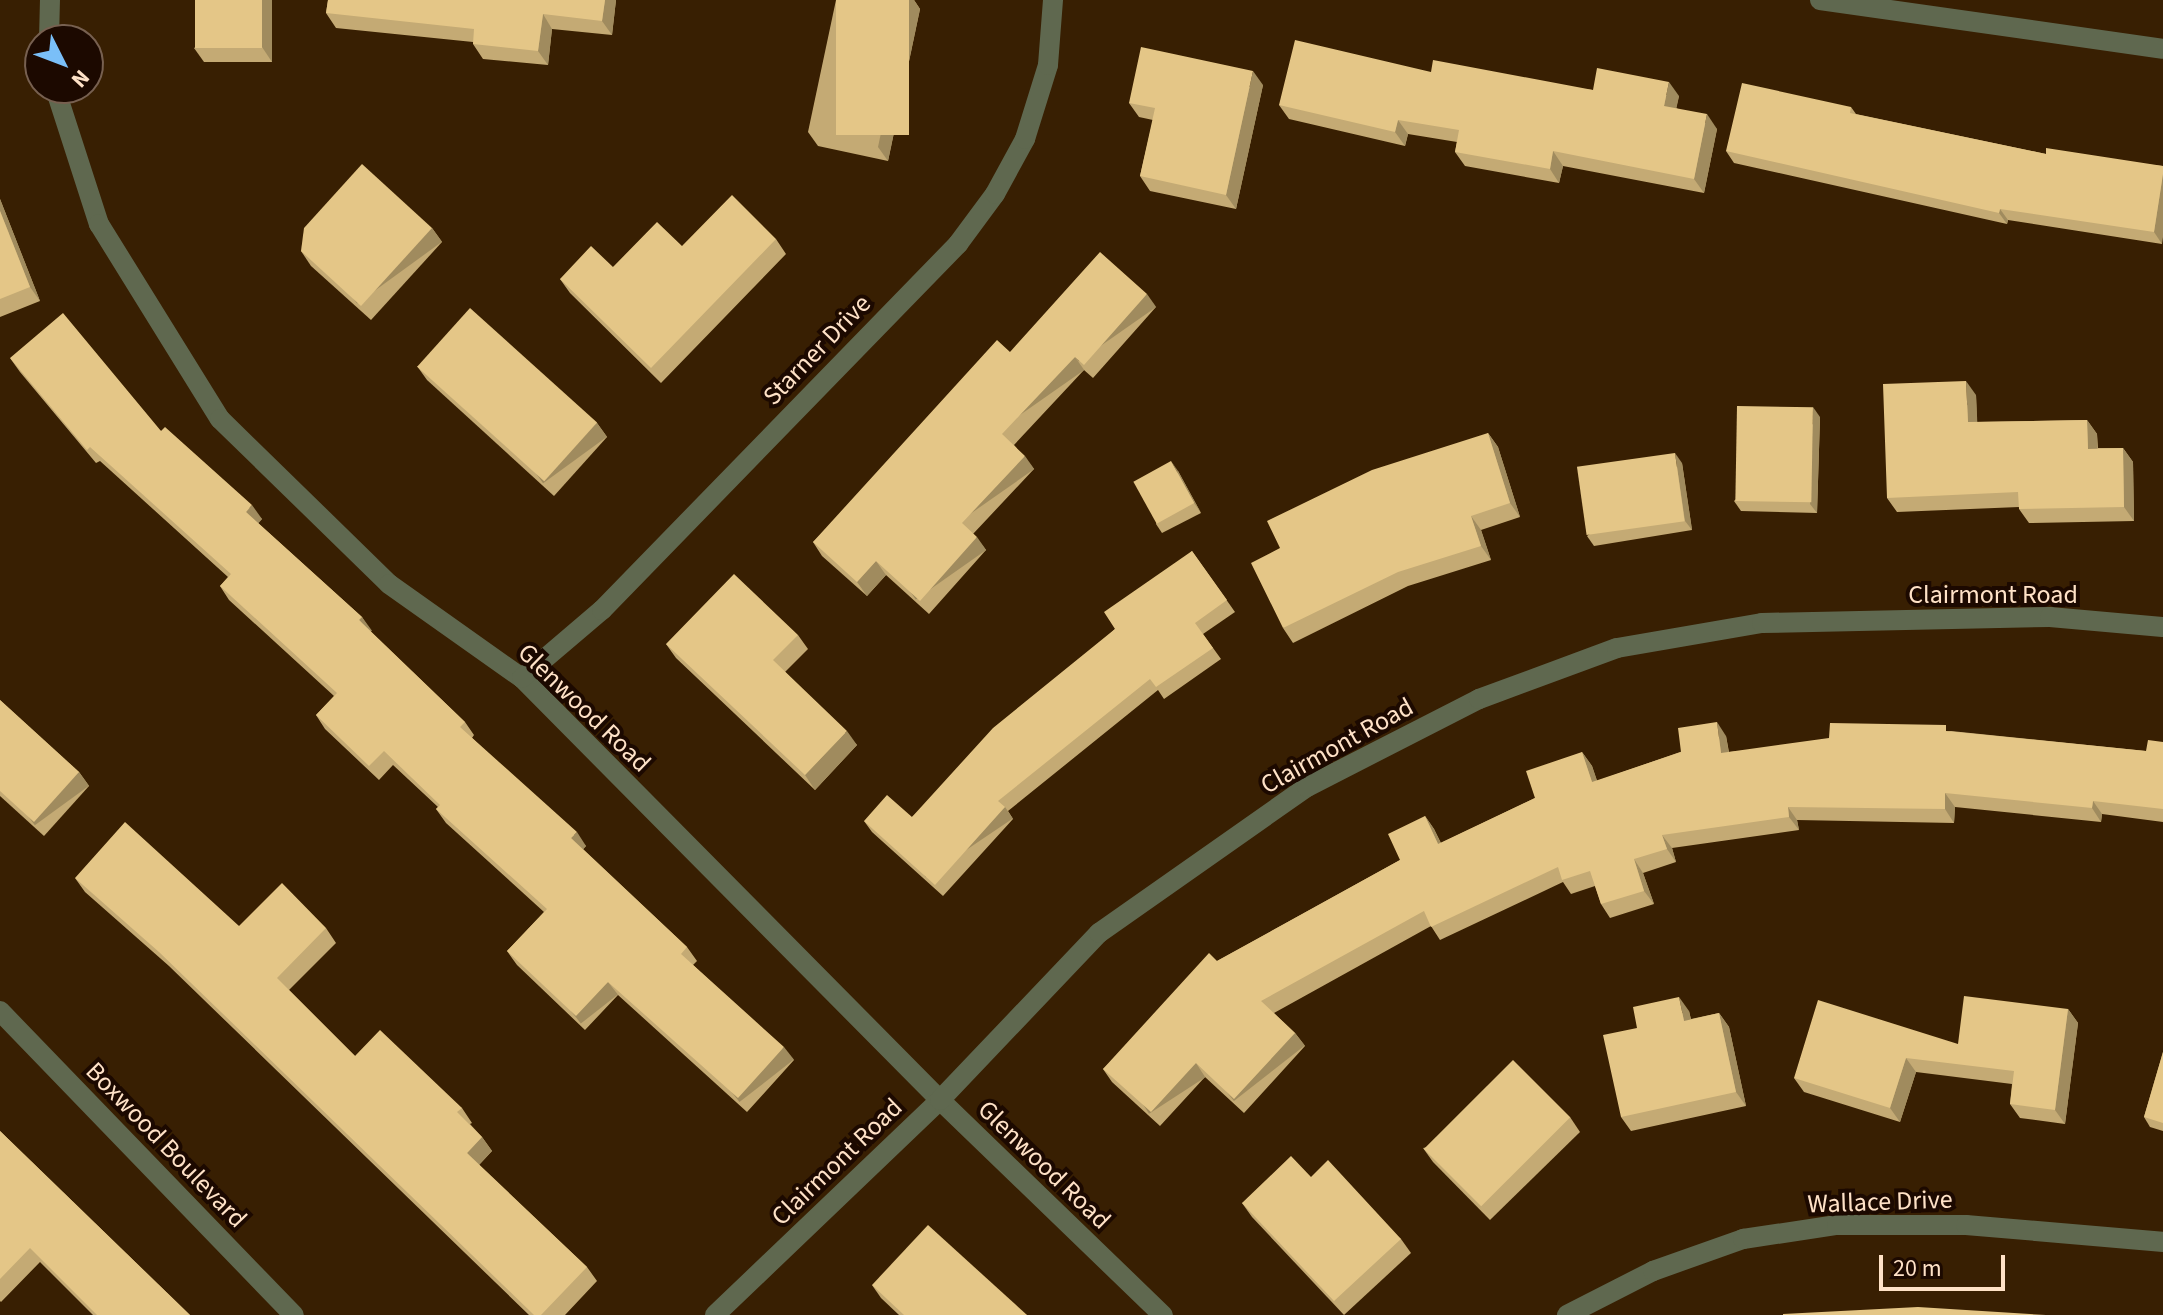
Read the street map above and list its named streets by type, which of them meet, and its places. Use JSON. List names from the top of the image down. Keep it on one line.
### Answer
{"streets":{"street":["Starner Drive","Clairmont Road","Glenwood Road","Boxwood Boulevard","Wallace Drive"]},"crossings":[["Starner Drive","Glenwood Road"],["Clairmont Road","Glenwood Road"]],"scale_bar":"20 m","north":"bottom right"}
